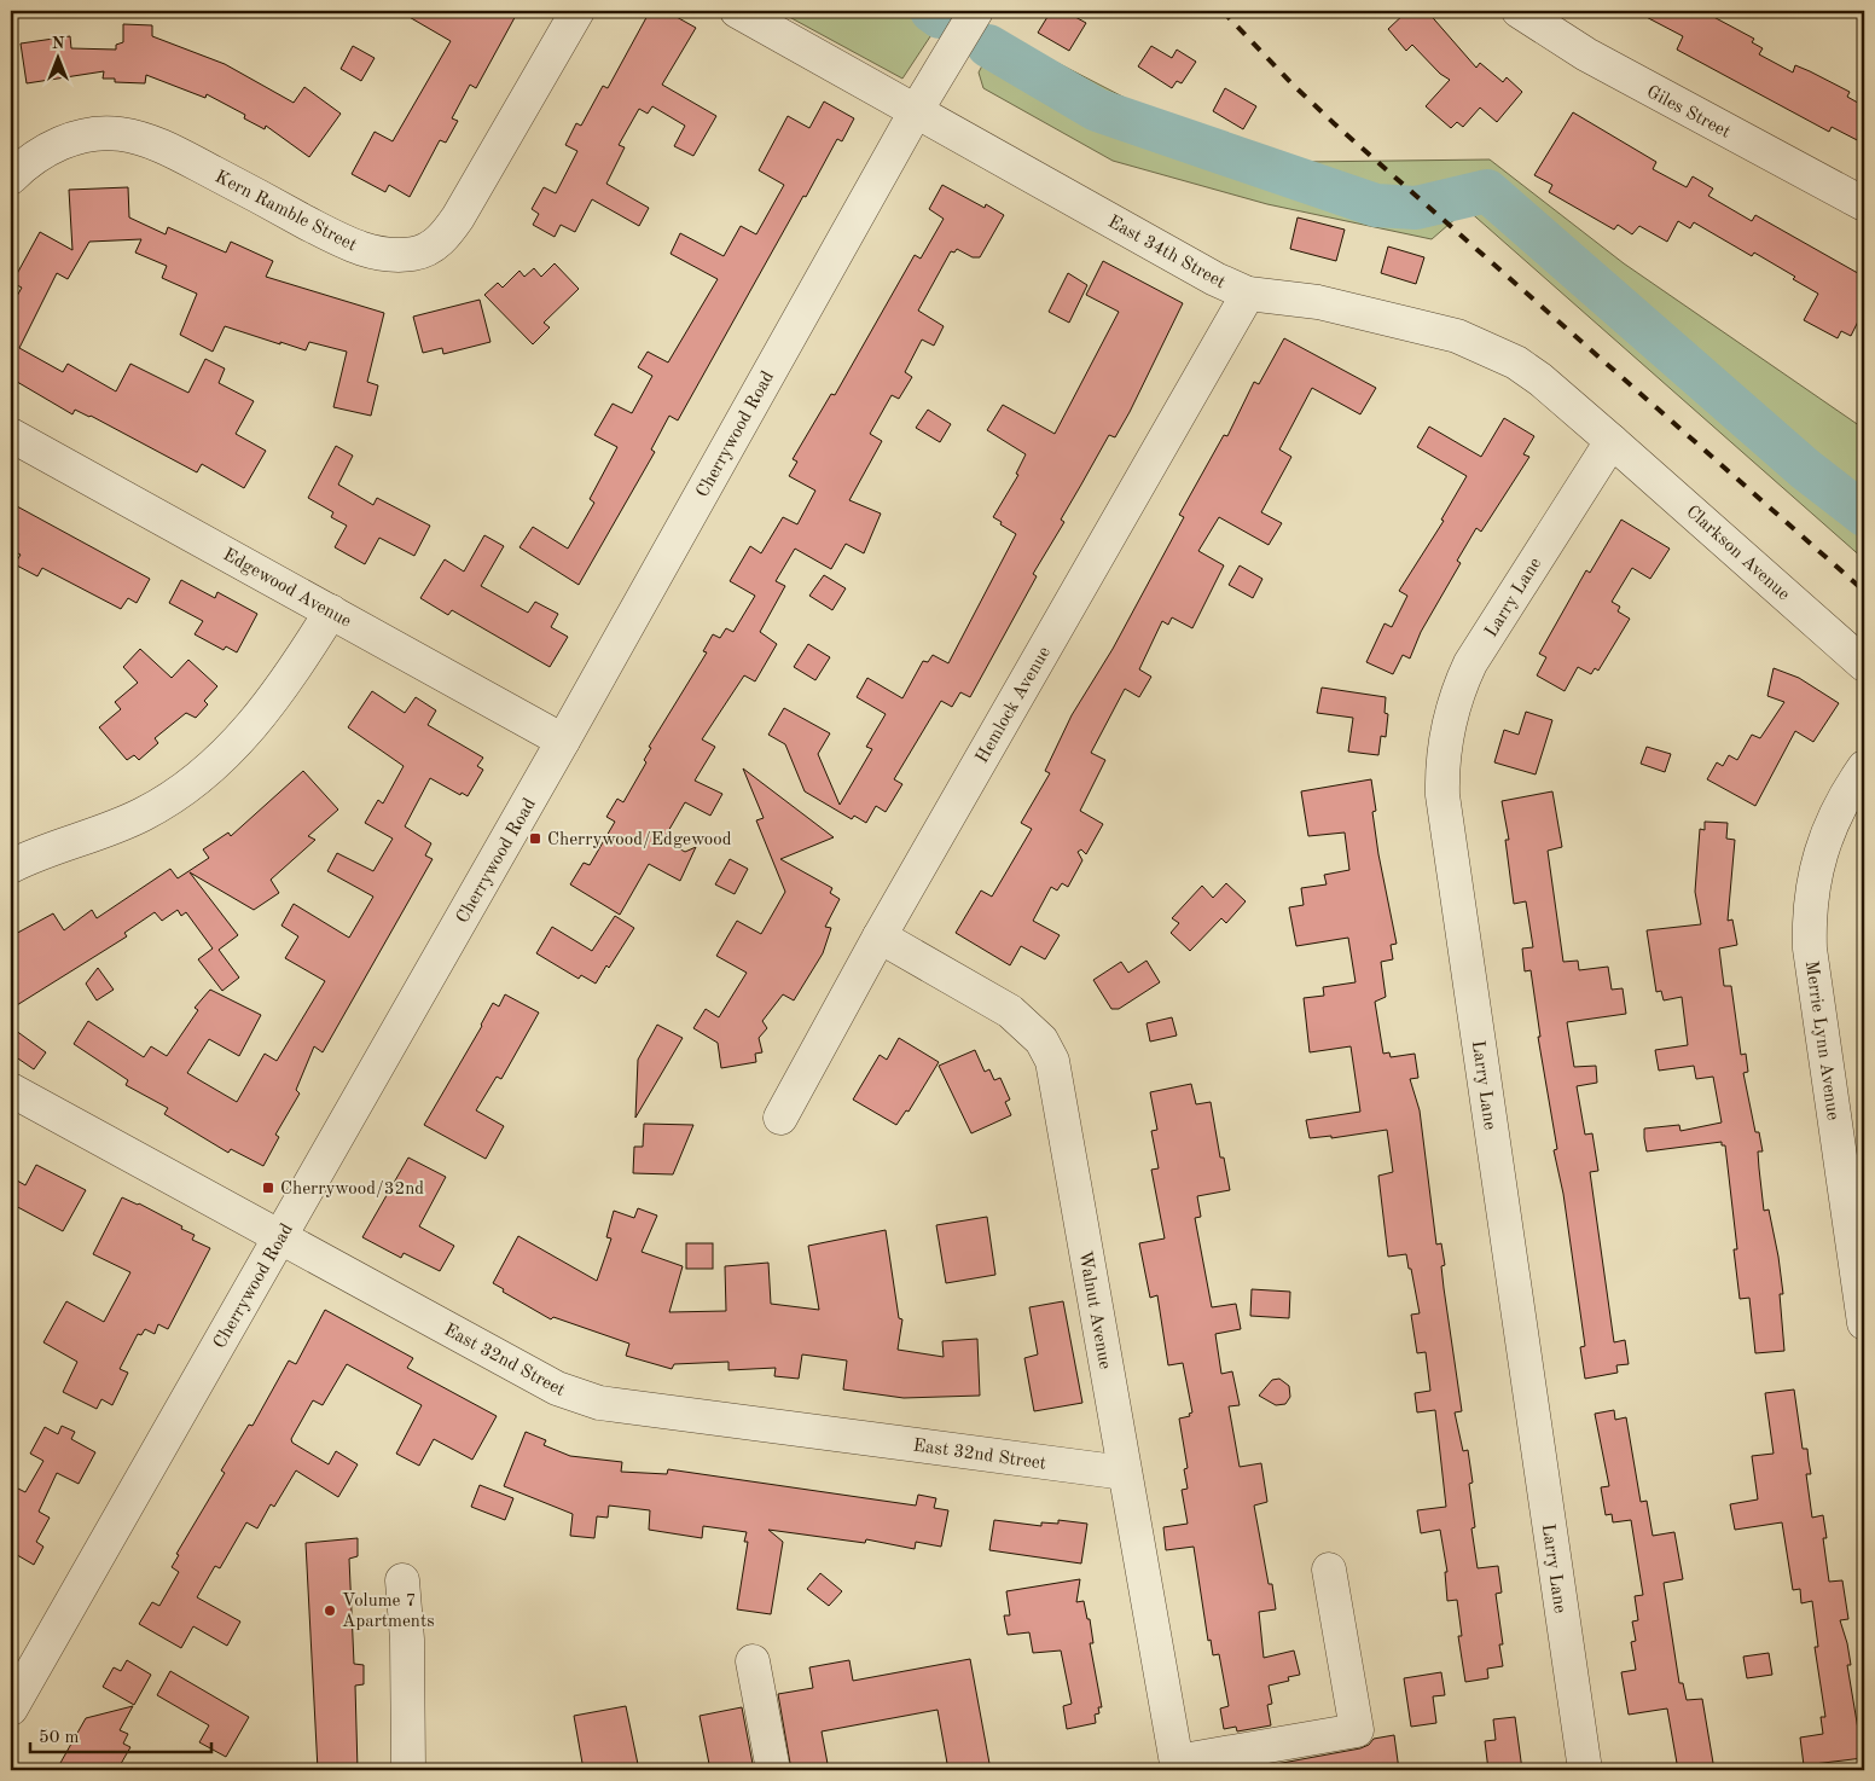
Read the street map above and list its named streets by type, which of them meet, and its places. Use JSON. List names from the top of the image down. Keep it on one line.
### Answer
{"streets":{"street":["Giles Street","Kern Ramble Street","East 34th Street","Cherrywood Road","Clarkson Avenue","Edgewood Avenue","Larry Lane","Hemlock Avenue","Merrie Lynn Avenue","Walnut Avenue","East 32nd Street"]},"crossings":[["East 34th Street","Cherrywood Road"],["East 34th Street","Clarkson Avenue"],["East 34th Street","Larry Lane"],["East 34th Street","Hemlock Avenue"],["Cherrywood Road","Edgewood Avenue"],["Cherrywood Road","East 32nd Street"],["Clarkson Avenue","Larry Lane"],["Hemlock Avenue","Walnut Avenue"],["Walnut Avenue","East 32nd Street"]],"places":{"transit":["Cherrywood/Edgewood","Cherrywood/32nd"],"other":["Volume 7 Apartments"]},"scale_bar":"50 m","north":"top"}
